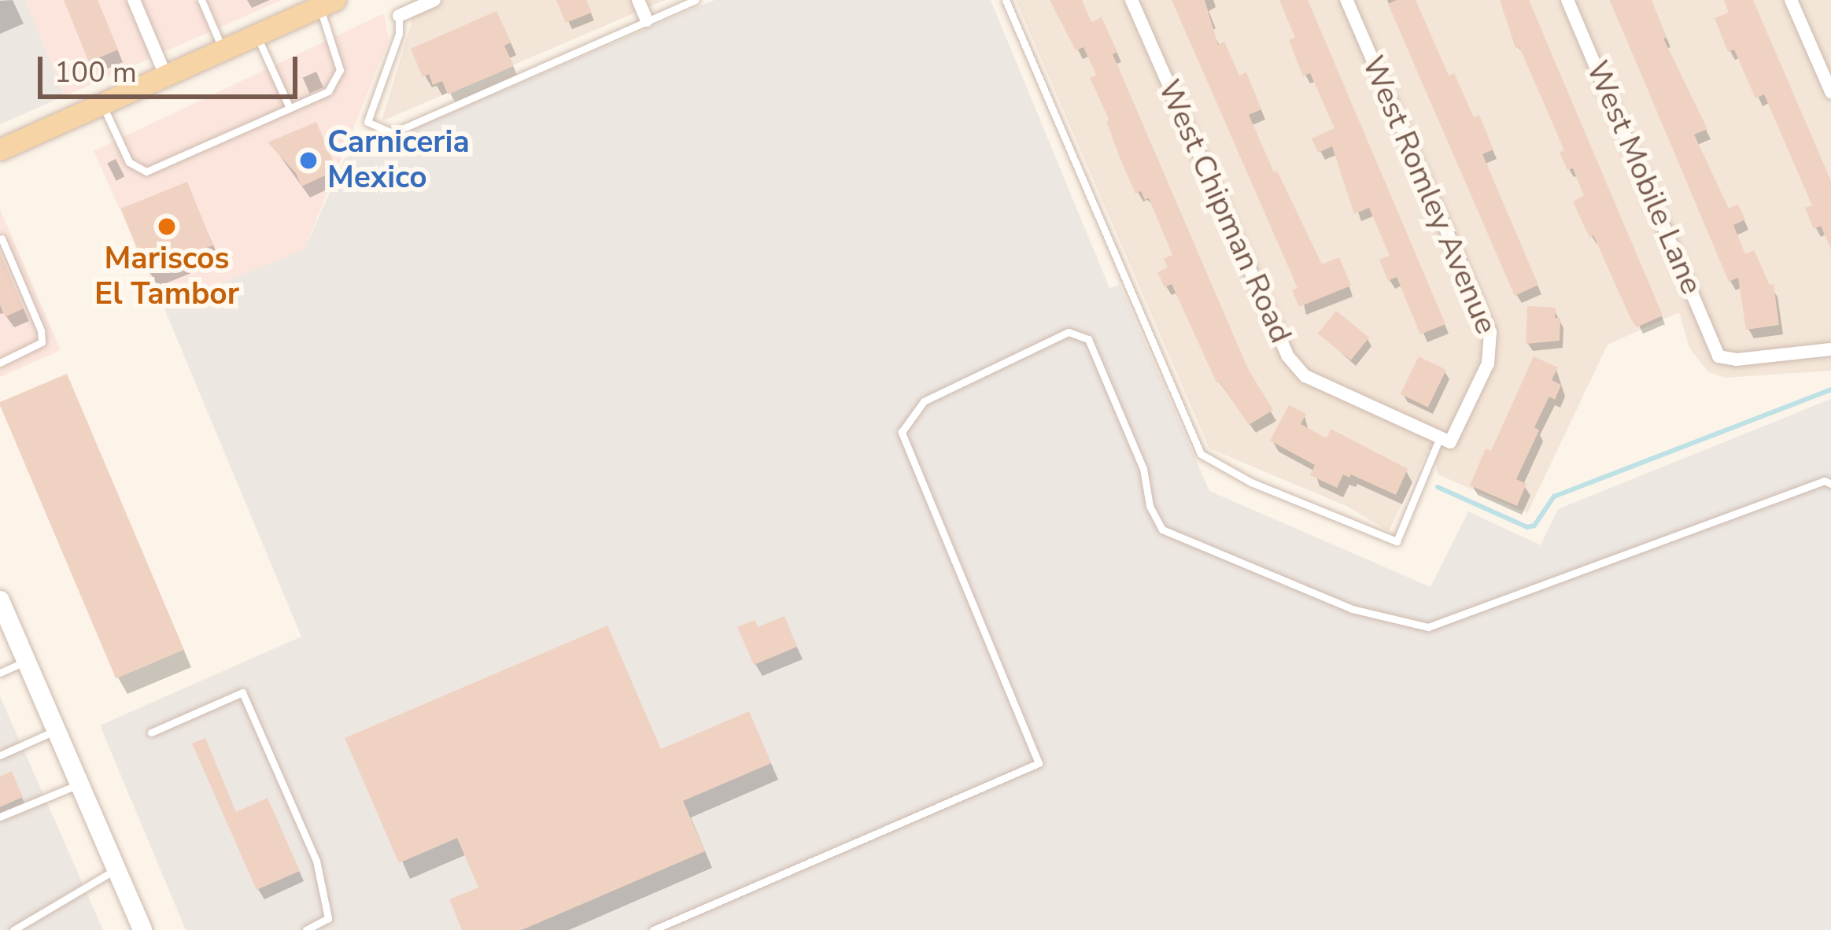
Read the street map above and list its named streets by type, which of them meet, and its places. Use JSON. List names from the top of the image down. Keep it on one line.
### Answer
{"streets":{"street":["West Mobile Lane","West Romley Avenue","West Chipman Road"]},"crossings":[["West Romley Avenue","West Chipman Road"]],"places":["Carniceria Mexico","Mariscos El Tambor"],"scale_bar":"100 m"}
